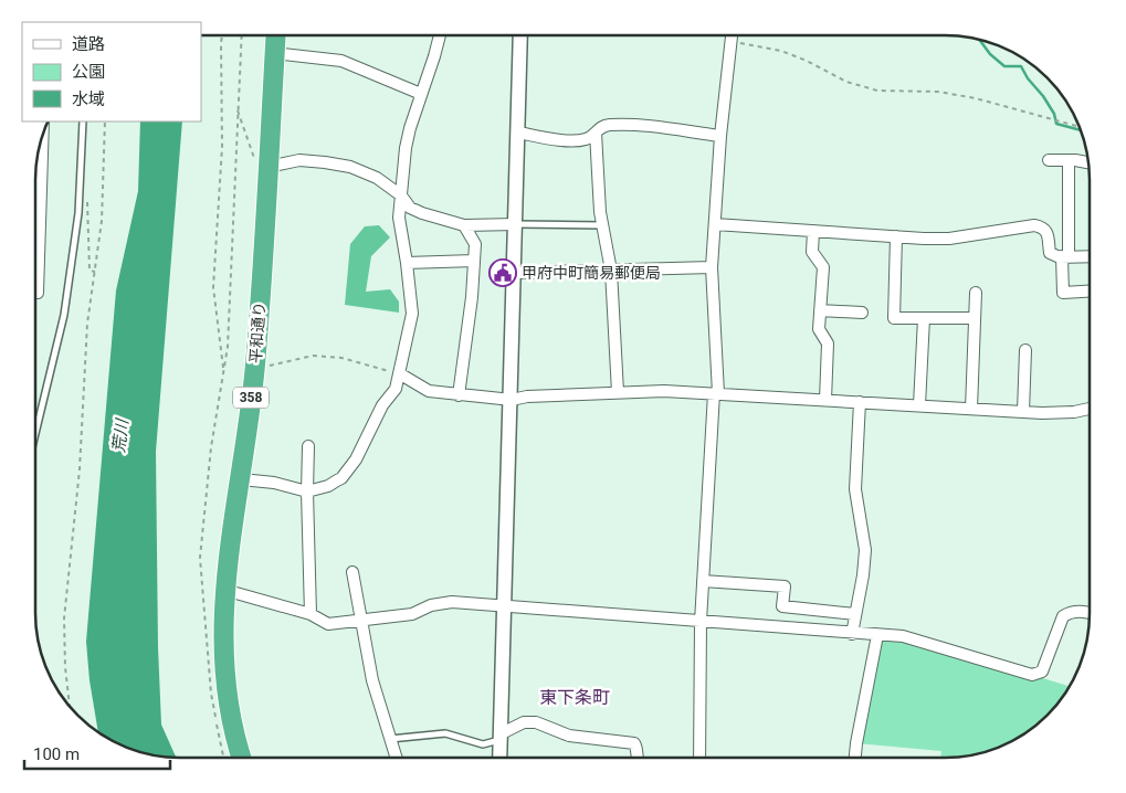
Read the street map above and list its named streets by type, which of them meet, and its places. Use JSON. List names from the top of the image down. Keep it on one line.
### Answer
{"streets":{"highway":["平和通り","358"]},"districts":["東下条町"],"water":["荒川"],"places":{"public building":["甲府中町簡易郵便局"]},"legend":["道路","公園","水域"],"scale_bar":"100 m"}
